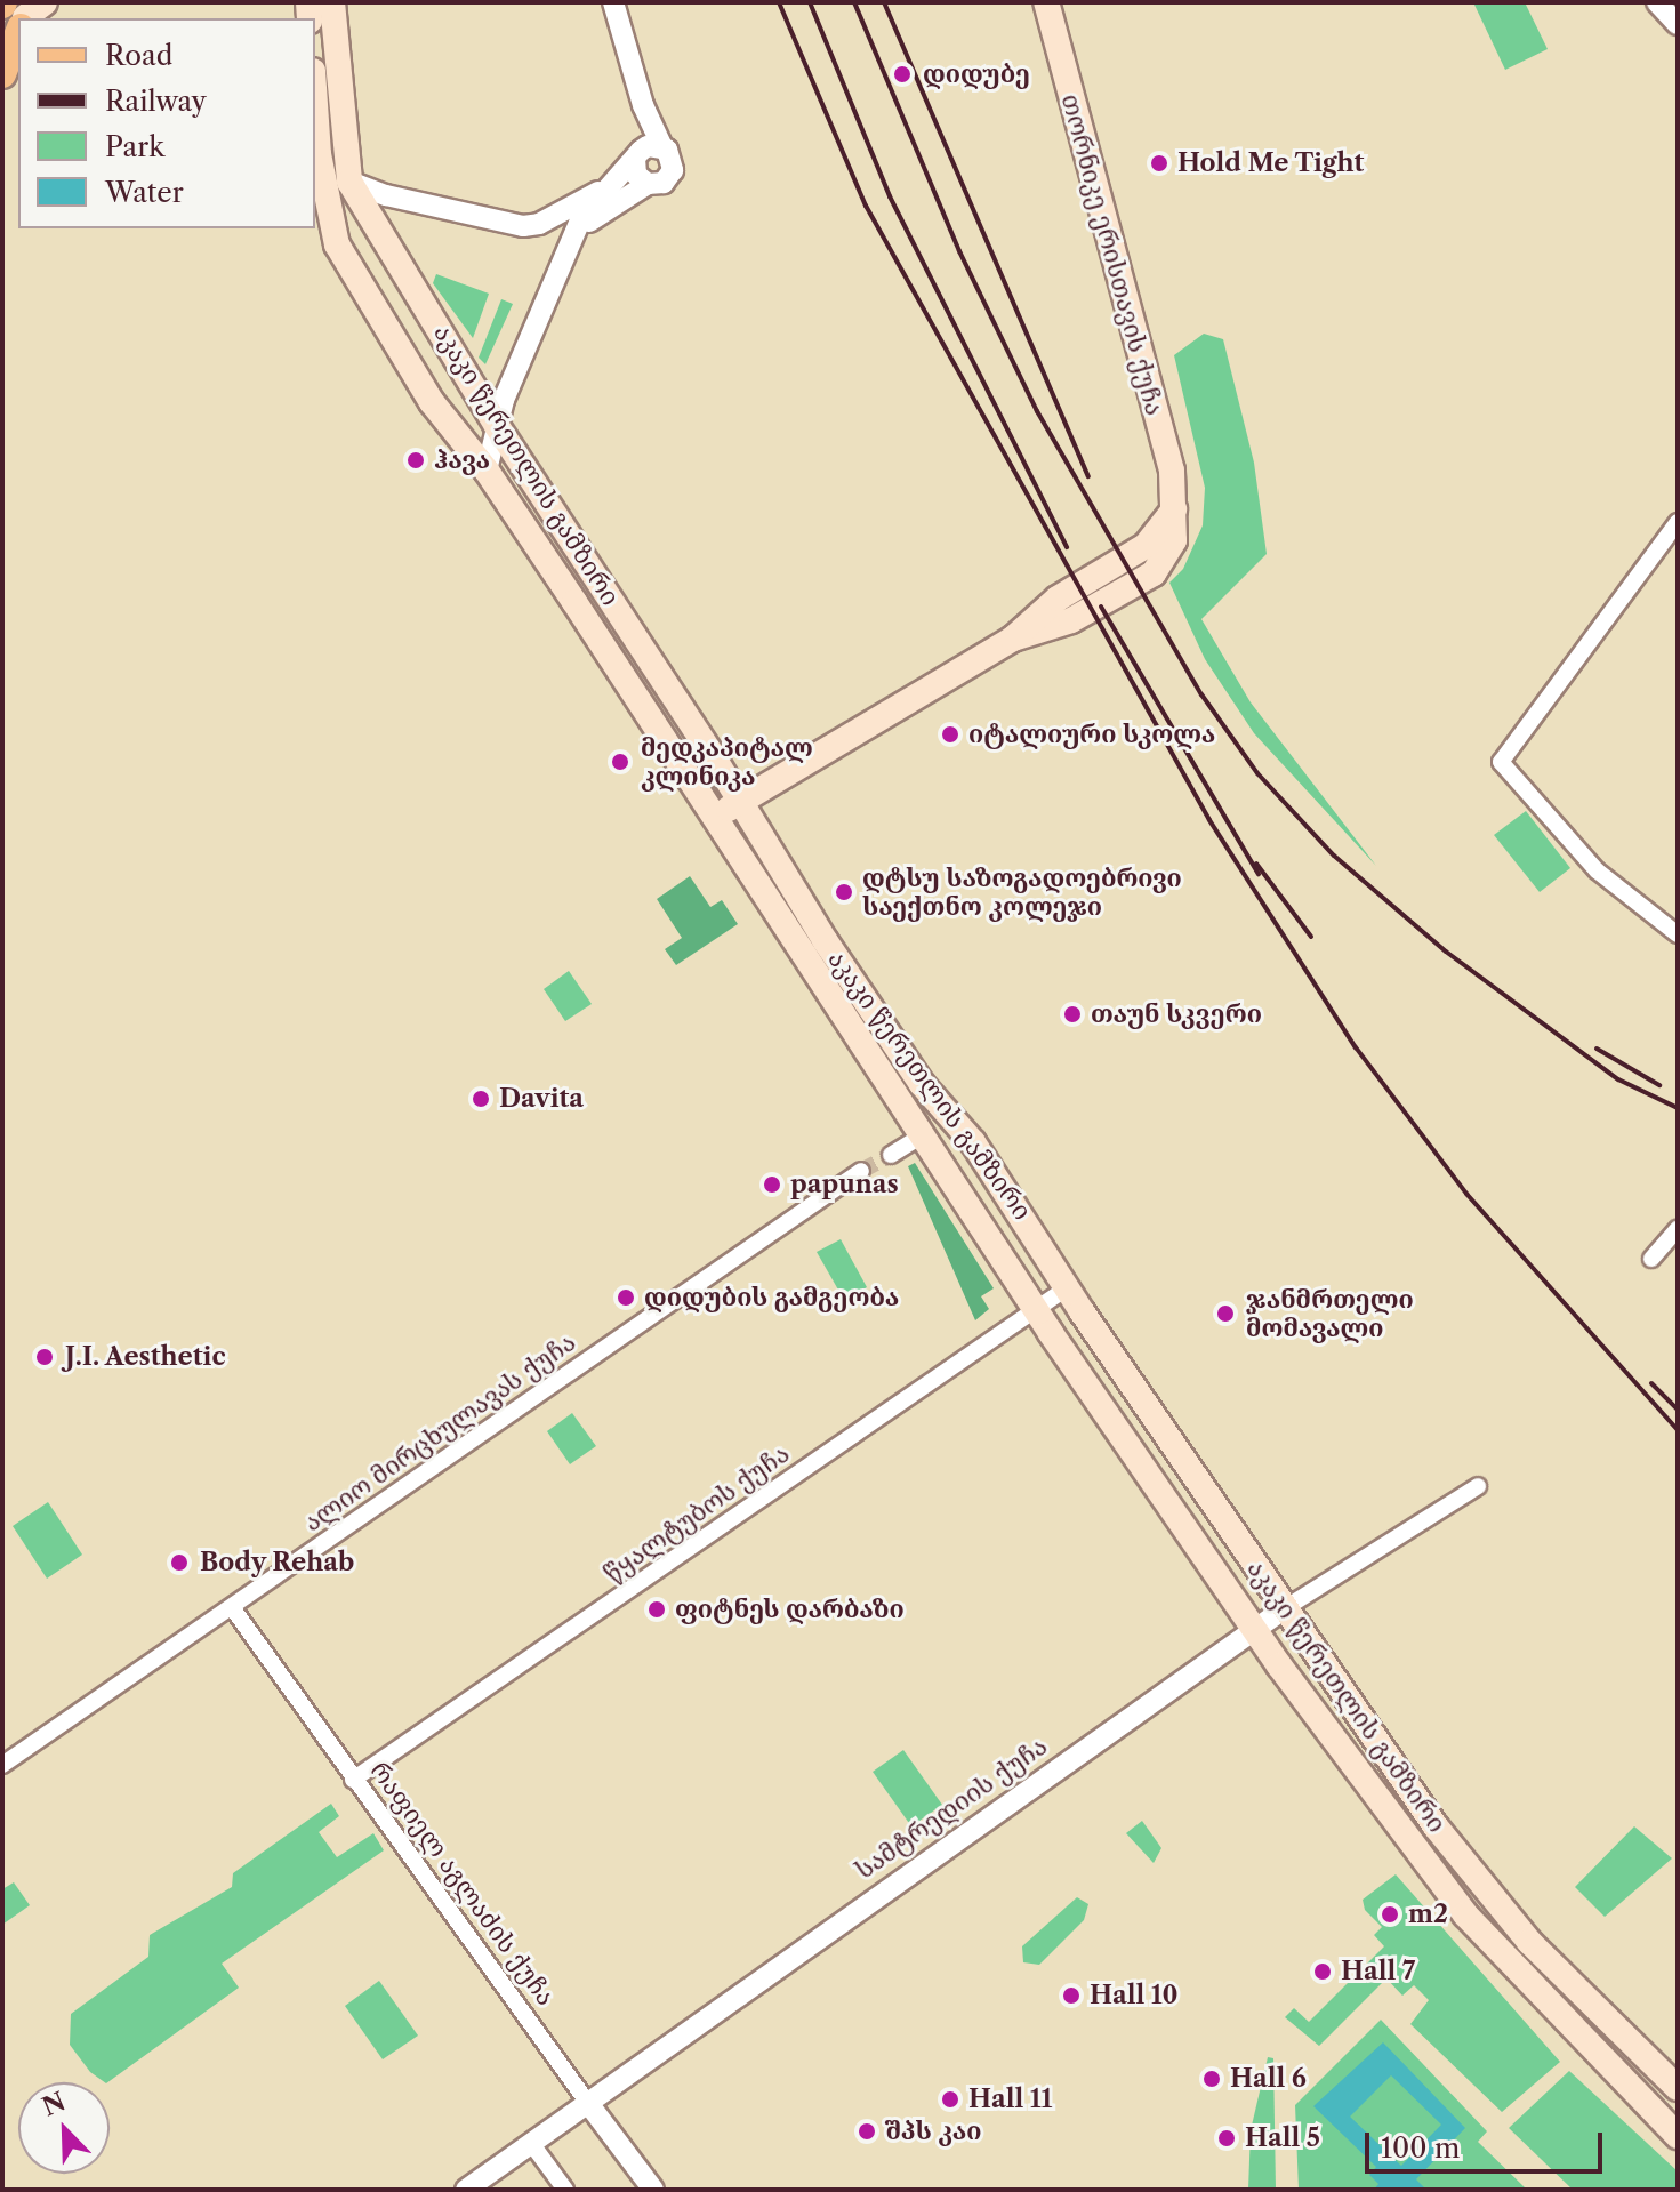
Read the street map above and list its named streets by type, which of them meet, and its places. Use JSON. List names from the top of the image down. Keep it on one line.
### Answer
{"streets":{"main road":["თორნიკე ერისთავის ქუჩა","აკაკი წერეთლის გამზირი"],"street":["ალიო მირცხულავას ქუჩა","წყალტუბოს ქუჩა","სამტრედიის ქუჩა","რაფიელ აგლაძის ქუჩა"]},"crossings":[["თორნიკე ერისთავის ქუჩა","აკაკი წერეთლის გამზირი"],["აკაკი წერეთლის გამზირი","წყალტუბოს ქუჩა"],["აკაკი წერეთლის გამზირი","სამტრედიის ქუჩა"],["ალიო მირცხულავას ქუჩა","რაფიელ აგლაძის ქუჩა"],["წყალტუბოს ქუჩა","რაფიელ აგლაძის ქუჩა"],["სამტრედიის ქუჩა","რაფიელ აგლაძის ქუჩა"]],"places":["დიდუბე","Hold Me Tight","ჰავა","იტალიური სკოლა","მედკაპიტალ კლინიკა","დტსუ საზოგადოებრივი საექთნო კოლეჯი","თაუნ სკვერი","Davita","papunas","დიდუბის გამგეობა","ჯანმრთელი მომავალი","J.I. Aesthetic","Body Rehab","ფიტნეს დარბაზი","m2","Hall 7","Hall 10","Hall 6","Hall 11","შპს კაი","Hall 5"],"legend":["Road","Railway","Park","Water"],"scale_bar":"100 m","north":"top left"}
